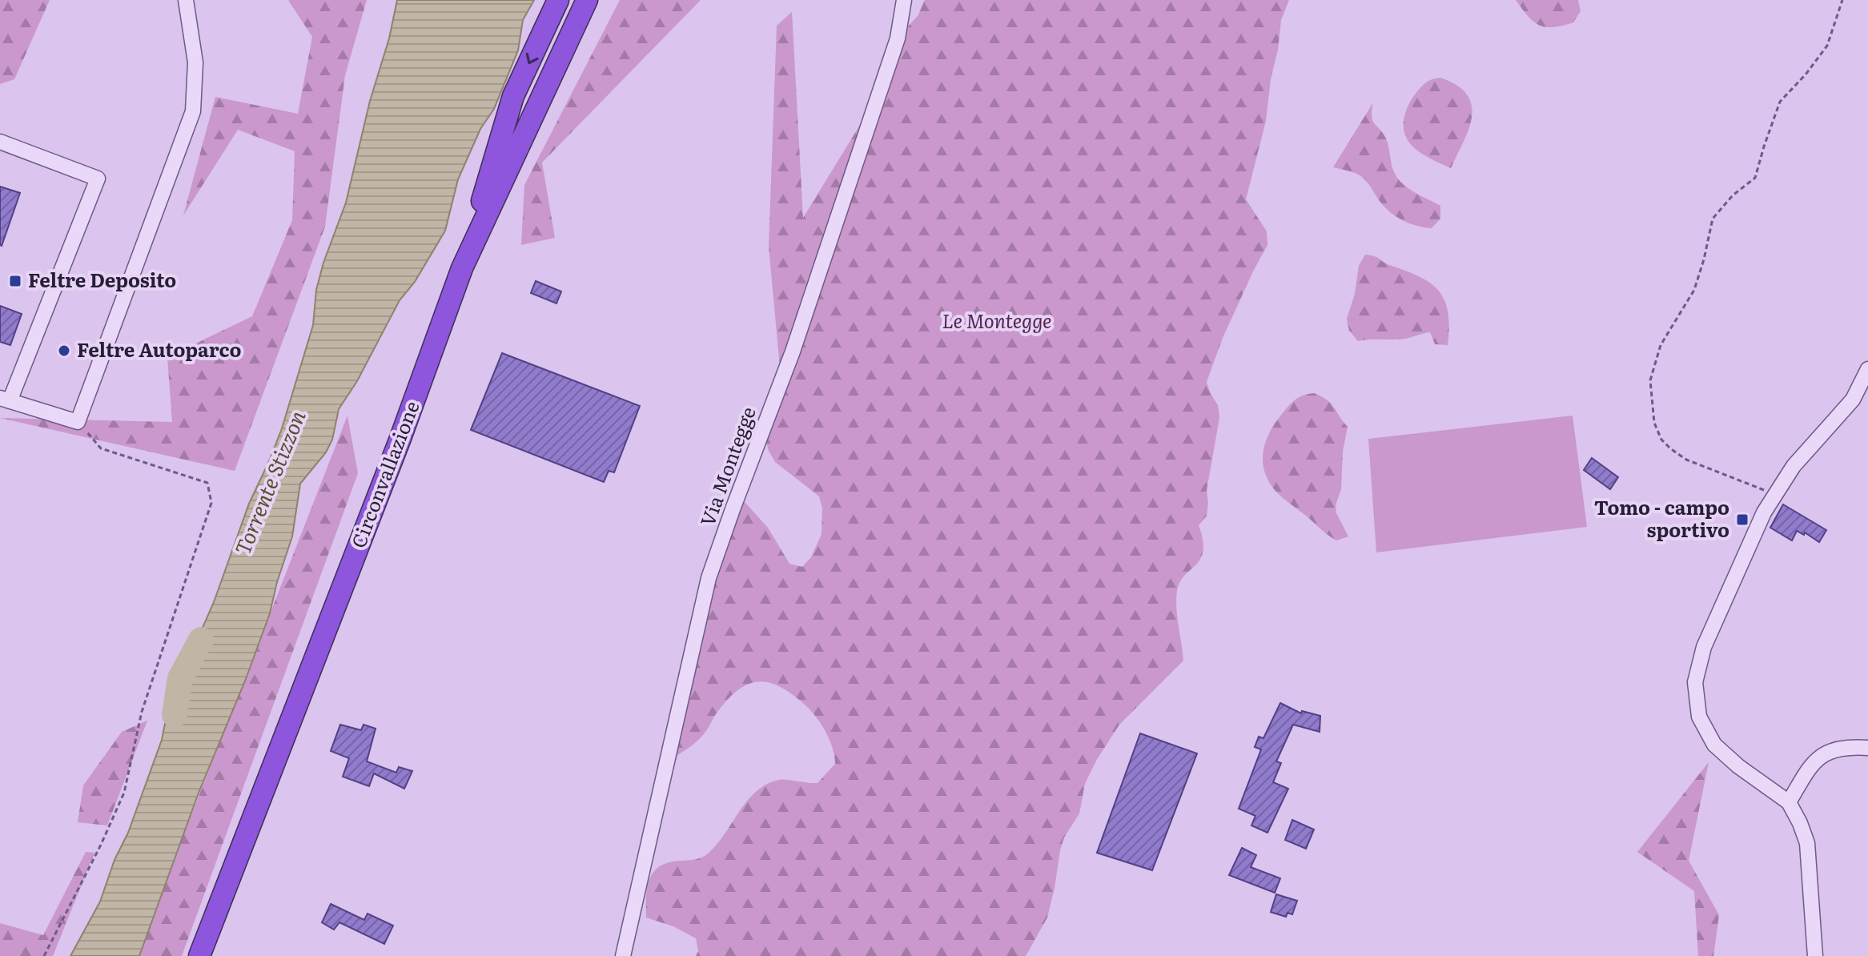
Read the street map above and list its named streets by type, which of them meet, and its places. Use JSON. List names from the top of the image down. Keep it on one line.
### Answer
{"streets":{"highway":["Circonvallazione"],"street":["Via Montegge"]},"water":["Torrente Stizzon"],"parks":["Le Montegge"],"places":{"transit":["Feltre Deposito","Tomo - campo sportivo"],"other":["Feltre Autoparco"]}}
